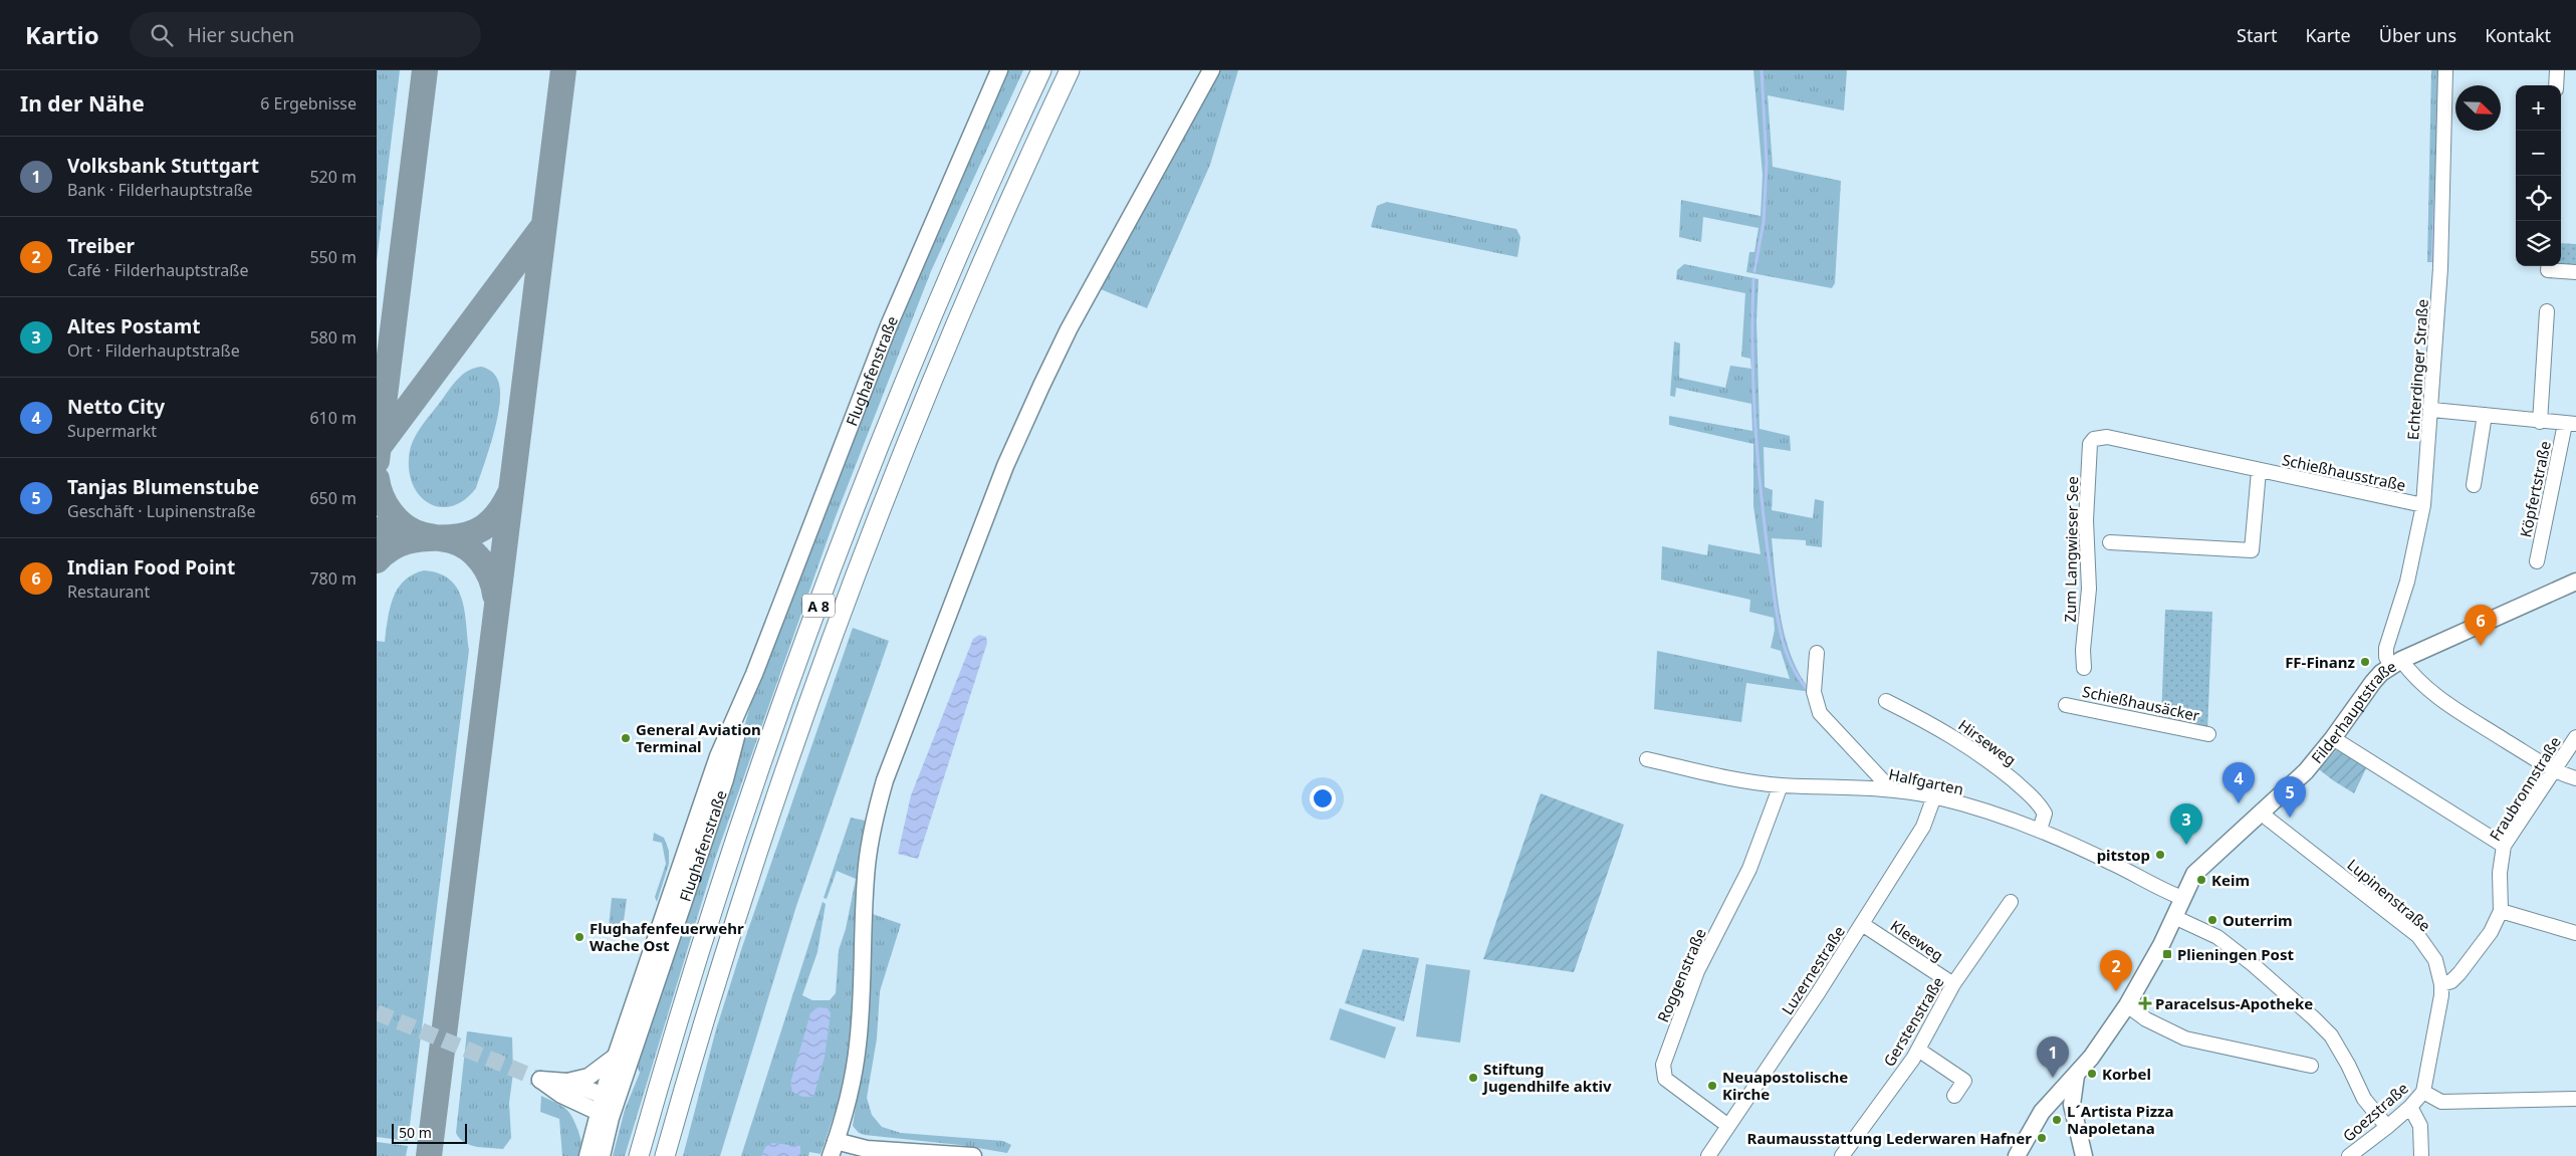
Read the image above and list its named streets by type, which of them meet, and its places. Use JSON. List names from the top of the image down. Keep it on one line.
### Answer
{"streets":{"highway":["A 8"],"main road":["Flughafenstraße","Filderhauptstraße"],"street":["Echterdinger Straße","Schießhausstraße","Köpfertstraße","Zum Langwieser See","Schießhausäcker","Hirseweg","Halfgarten","Fraubronnstraße","Lupinenstraße","Kleeweg","Luzernestraße","Roggenstraße","Gerstenstraße","Goezstraße"]},"crossings":[["Echterdinger Straße","Schießhausstraße"],["Echterdinger Straße","Köpfertstraße"],["Echterdinger Straße","Filderhauptstraße"],["Schießhausstraße","Zum Langwieser See"],["Filderhauptstraße","Halfgarten"],["Filderhauptstraße","Lupinenstraße"],["Hirseweg","Halfgarten"],["Halfgarten","Luzernestraße"],["Halfgarten","Roggenstraße"],["Fraubronnstraße","Lupinenstraße"],["Lupinenstraße","Goezstraße"],["Kleeweg","Luzernestraße"],["Kleeweg","Gerstenstraße"],["Luzernestraße","Roggenstraße"]],"places":{"other":["FF-Finanz","General Aviation Terminal","pitstop","Keim","Outerrim","Flughafenfeuerwehr Wache Ost","Korbel","Stiftung Jugendhilfe aktiv","Neuapostolische Kirche","L´Artista Pizza Napoletana","Raumausstattung Lederwaren Hafner"],"transit":["Plieningen Post"],"health":["Paracelsus-Apotheke"]},"scale_bar":"50 m","north":"bottom right","page":{"header":"Kartio","search":"Hier suchen","nav":["Start","Karte","Über uns","Kontakt"],"heading":["In der Nähe","6 Ergebnisse"],"map_buttons":["+","−"],"list":[{"mark":"1","name":"Volksbank Stuttgart","note":"Bank · Filderhauptstraße","value":"520 m"},{"mark":"2","name":"Treiber","note":"Café · Filderhauptstraße","value":"550 m"},{"mark":"3","name":"Altes Postamt","note":"Ort · Filderhauptstraße","value":"580 m"},{"mark":"4","name":"Netto City","note":"Supermarkt","value":"610 m"},{"mark":"5","name":"Tanjas Blumenstube","note":"Geschäft · Lupinenstraße","value":"650 m"},{"mark":"6","name":"Indian Food Point","note":"Restaurant","value":"780 m"}],"pins":["6","4","5","3","2","1"],"scale":"50 m"}}
